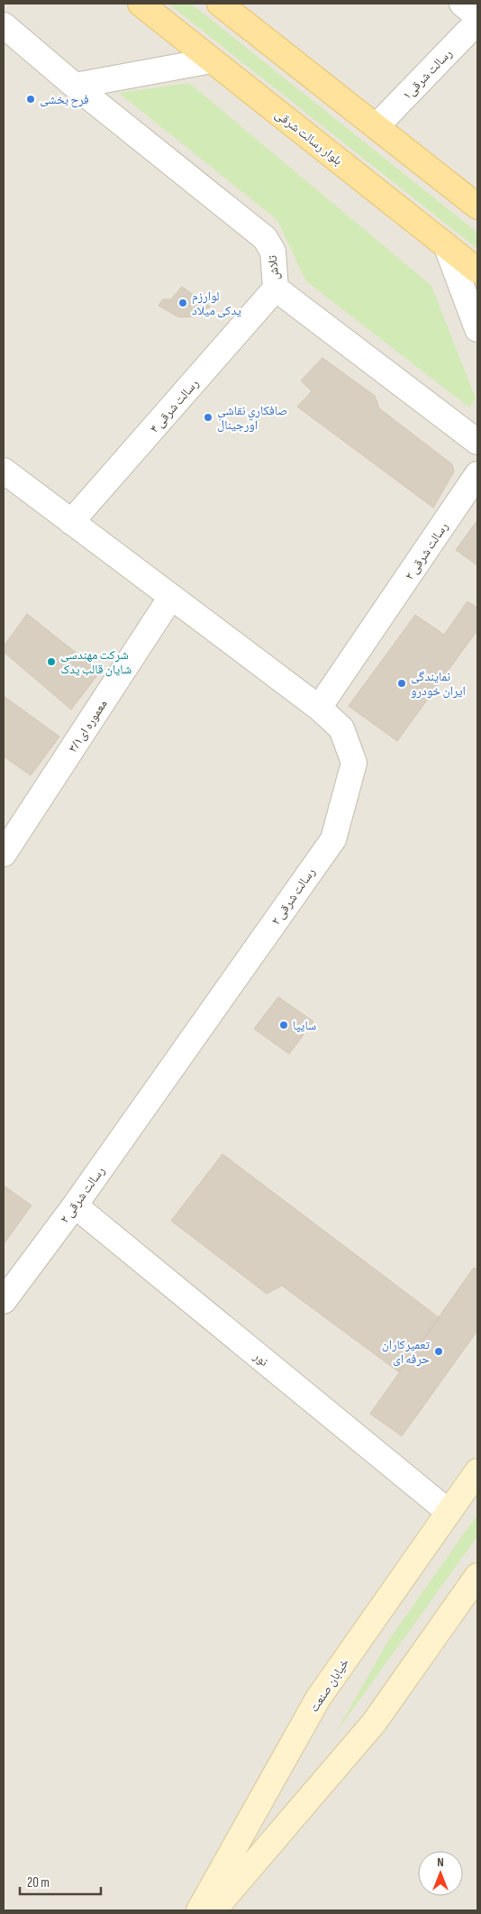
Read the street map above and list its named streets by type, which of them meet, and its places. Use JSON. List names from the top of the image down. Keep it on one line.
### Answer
{"streets":{"main road":["بلوار رسالت شرقی","خیابان صنعت"],"street":["رسالت شرقی۱","تلاش","رسالت شرقی ۴","رسالت شرقی ۲","معموره ای۳/۱","نور"]},"crossings":[["تلاش","رسالت شرقی ۴"],["رسالت شرقی ۲","نور"],["نور","خیابان صنعت"]],"places":["فرح بخشی","لوارزم یدکی میلاد","صافكاري نقاشي اورجينال","شرکت مهندسی شایان قالب یدک","نمایندگی ایران خودرو","سایپا","تعمیرکاران حرفه ای"],"scale_bar":"20 m","north":"top"}
